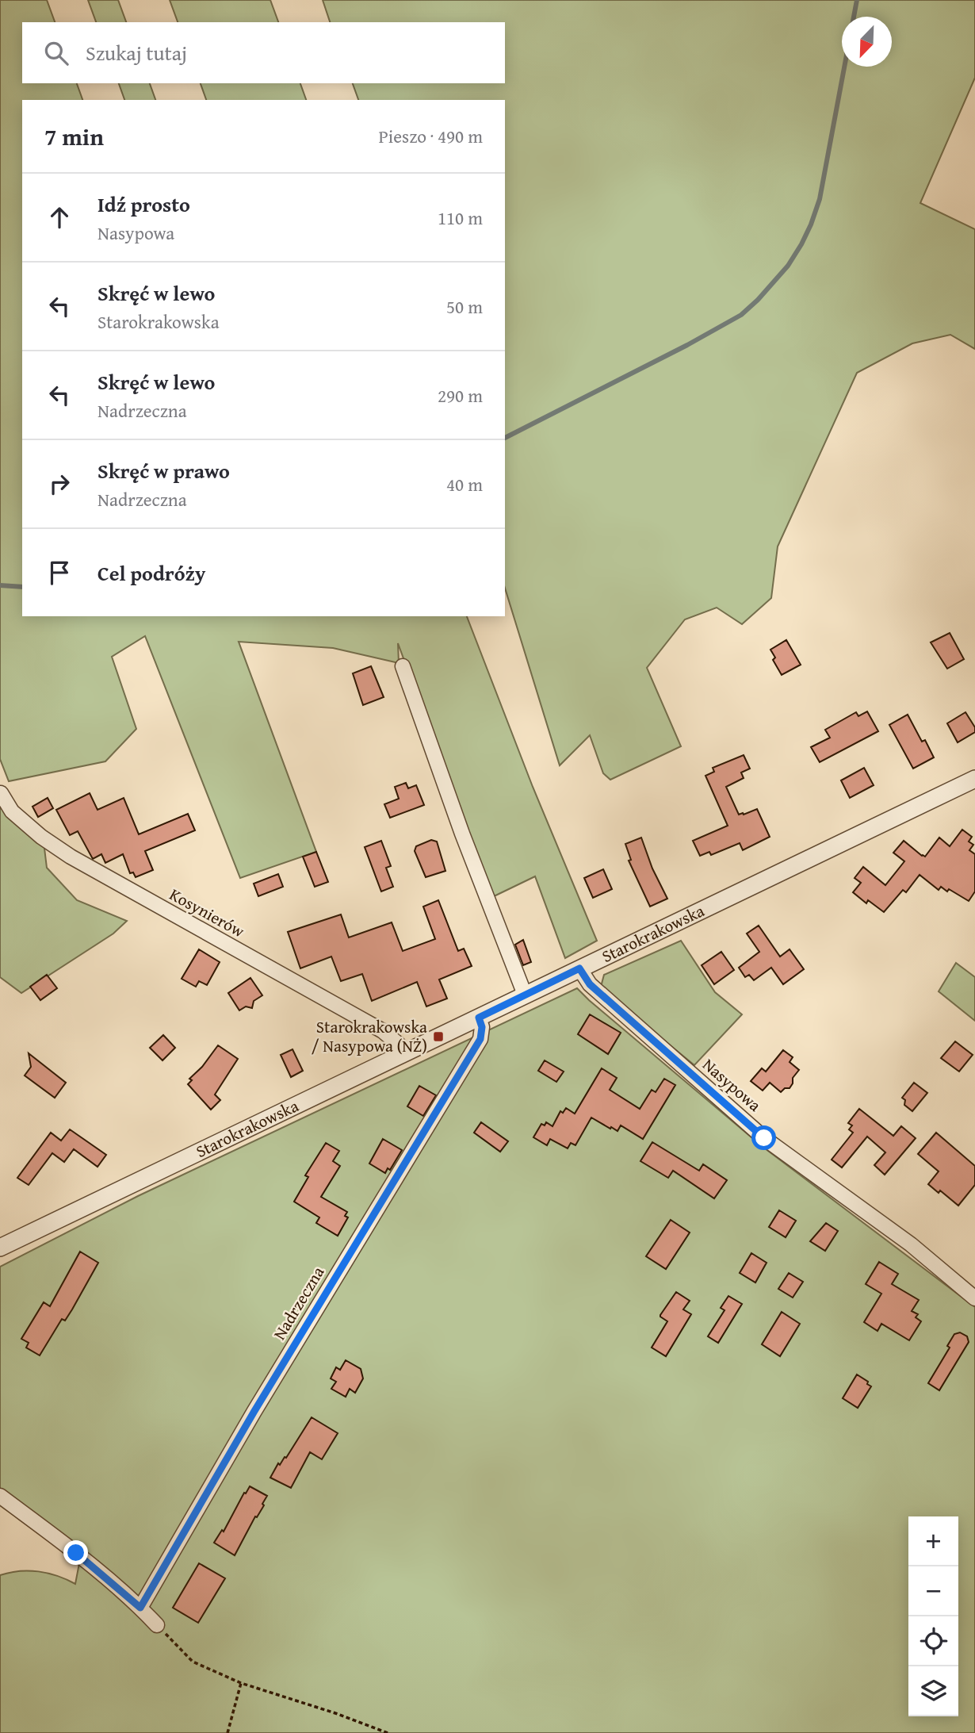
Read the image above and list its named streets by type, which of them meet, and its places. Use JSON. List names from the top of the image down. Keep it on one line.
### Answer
{"streets":{"street":["Kosynierów","Starokrakowska","Nasypowa","Nadrzeczna"]},"crossings":[["Kosynierów","Starokrakowska"],["Starokrakowska","Nasypowa"],["Starokrakowska","Nadrzeczna"]],"places":{"transit":["Starokrakowska / Nasypowa (NŻ)"]},"north":"bottom left","page":{"search":"Szukaj tutaj","heading":["7 min","Pieszo · 490 m"],"list":[["Idź prosto","Nasypowa","110 m"],["Skręć w lewo","Starokrakowska","50 m"],["Skręć w lewo","Nadrzeczna","290 m"],["Skręć w prawo","Nadrzeczna","40 m"],"Cel podróży"],"map_buttons":["+","−"]}}
